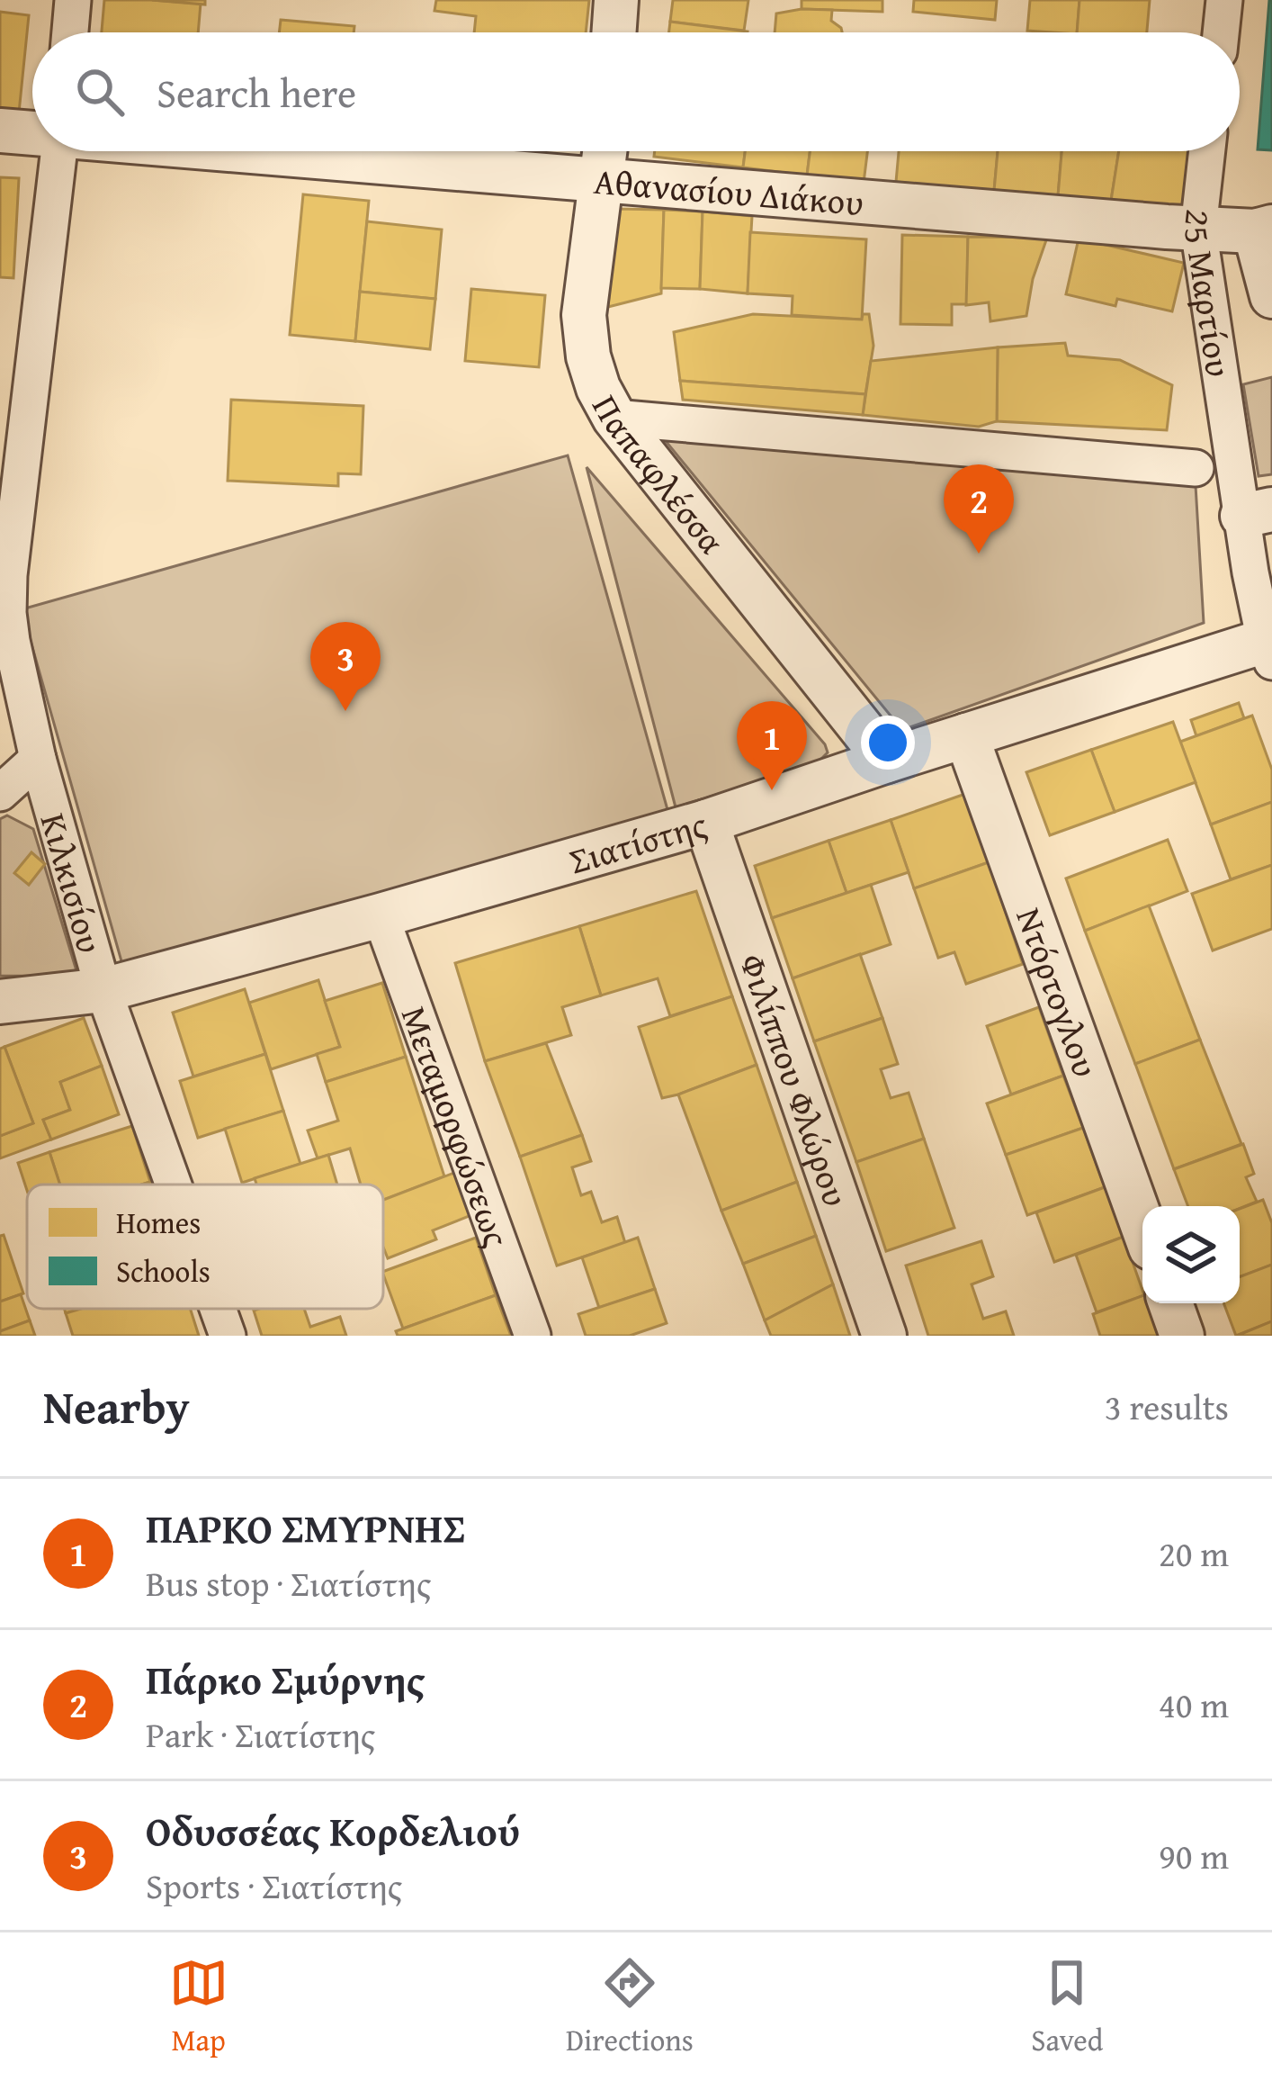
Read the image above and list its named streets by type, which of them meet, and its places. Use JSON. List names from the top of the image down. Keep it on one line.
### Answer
{"streets":{"street":["Αθανασίου Διάκου","25 Μαρτίου","Παπαφλέσσα","Σιατίστης","Κιλκισίου","Ντόρτογλου","Φιλίππου Φλώρου","Μεταμορφώσεως"]},"crossings":[["Αθανασίου Διάκου","25 Μαρτίου"],["Αθανασίου Διάκου","Παπαφλέσσα"],["25 Μαρτίου","Σιατίστης"],["Παπαφλέσσα","Σιατίστης"],["Σιατίστης","Κιλκισίου"],["Σιατίστης","Ντόρτογλου"],["Σιατίστης","Φιλίππου Φλώρου"],["Σιατίστης","Μεταμορφώσεως"]],"legend":["Homes","Schools"],"page":{"search":"Search here","pins":["2","3","1"],"heading":["Nearby","3 results"],"list":[{"mark":"1","name":"ΠΑΡΚΟ ΣΜΥΡΝΗΣ","note":"Bus stop · Σιατίστης","value":"20 m"},{"mark":"2","name":"Πάρκο Σμύρνης","note":"Park · Σιατίστης","value":"40 m"},{"mark":"3","name":"Οδυσσέας Κορδελιού","note":"Sports · Σιατίστης","value":"90 m"}],"nav":["Map","Directions","Saved"]}}
